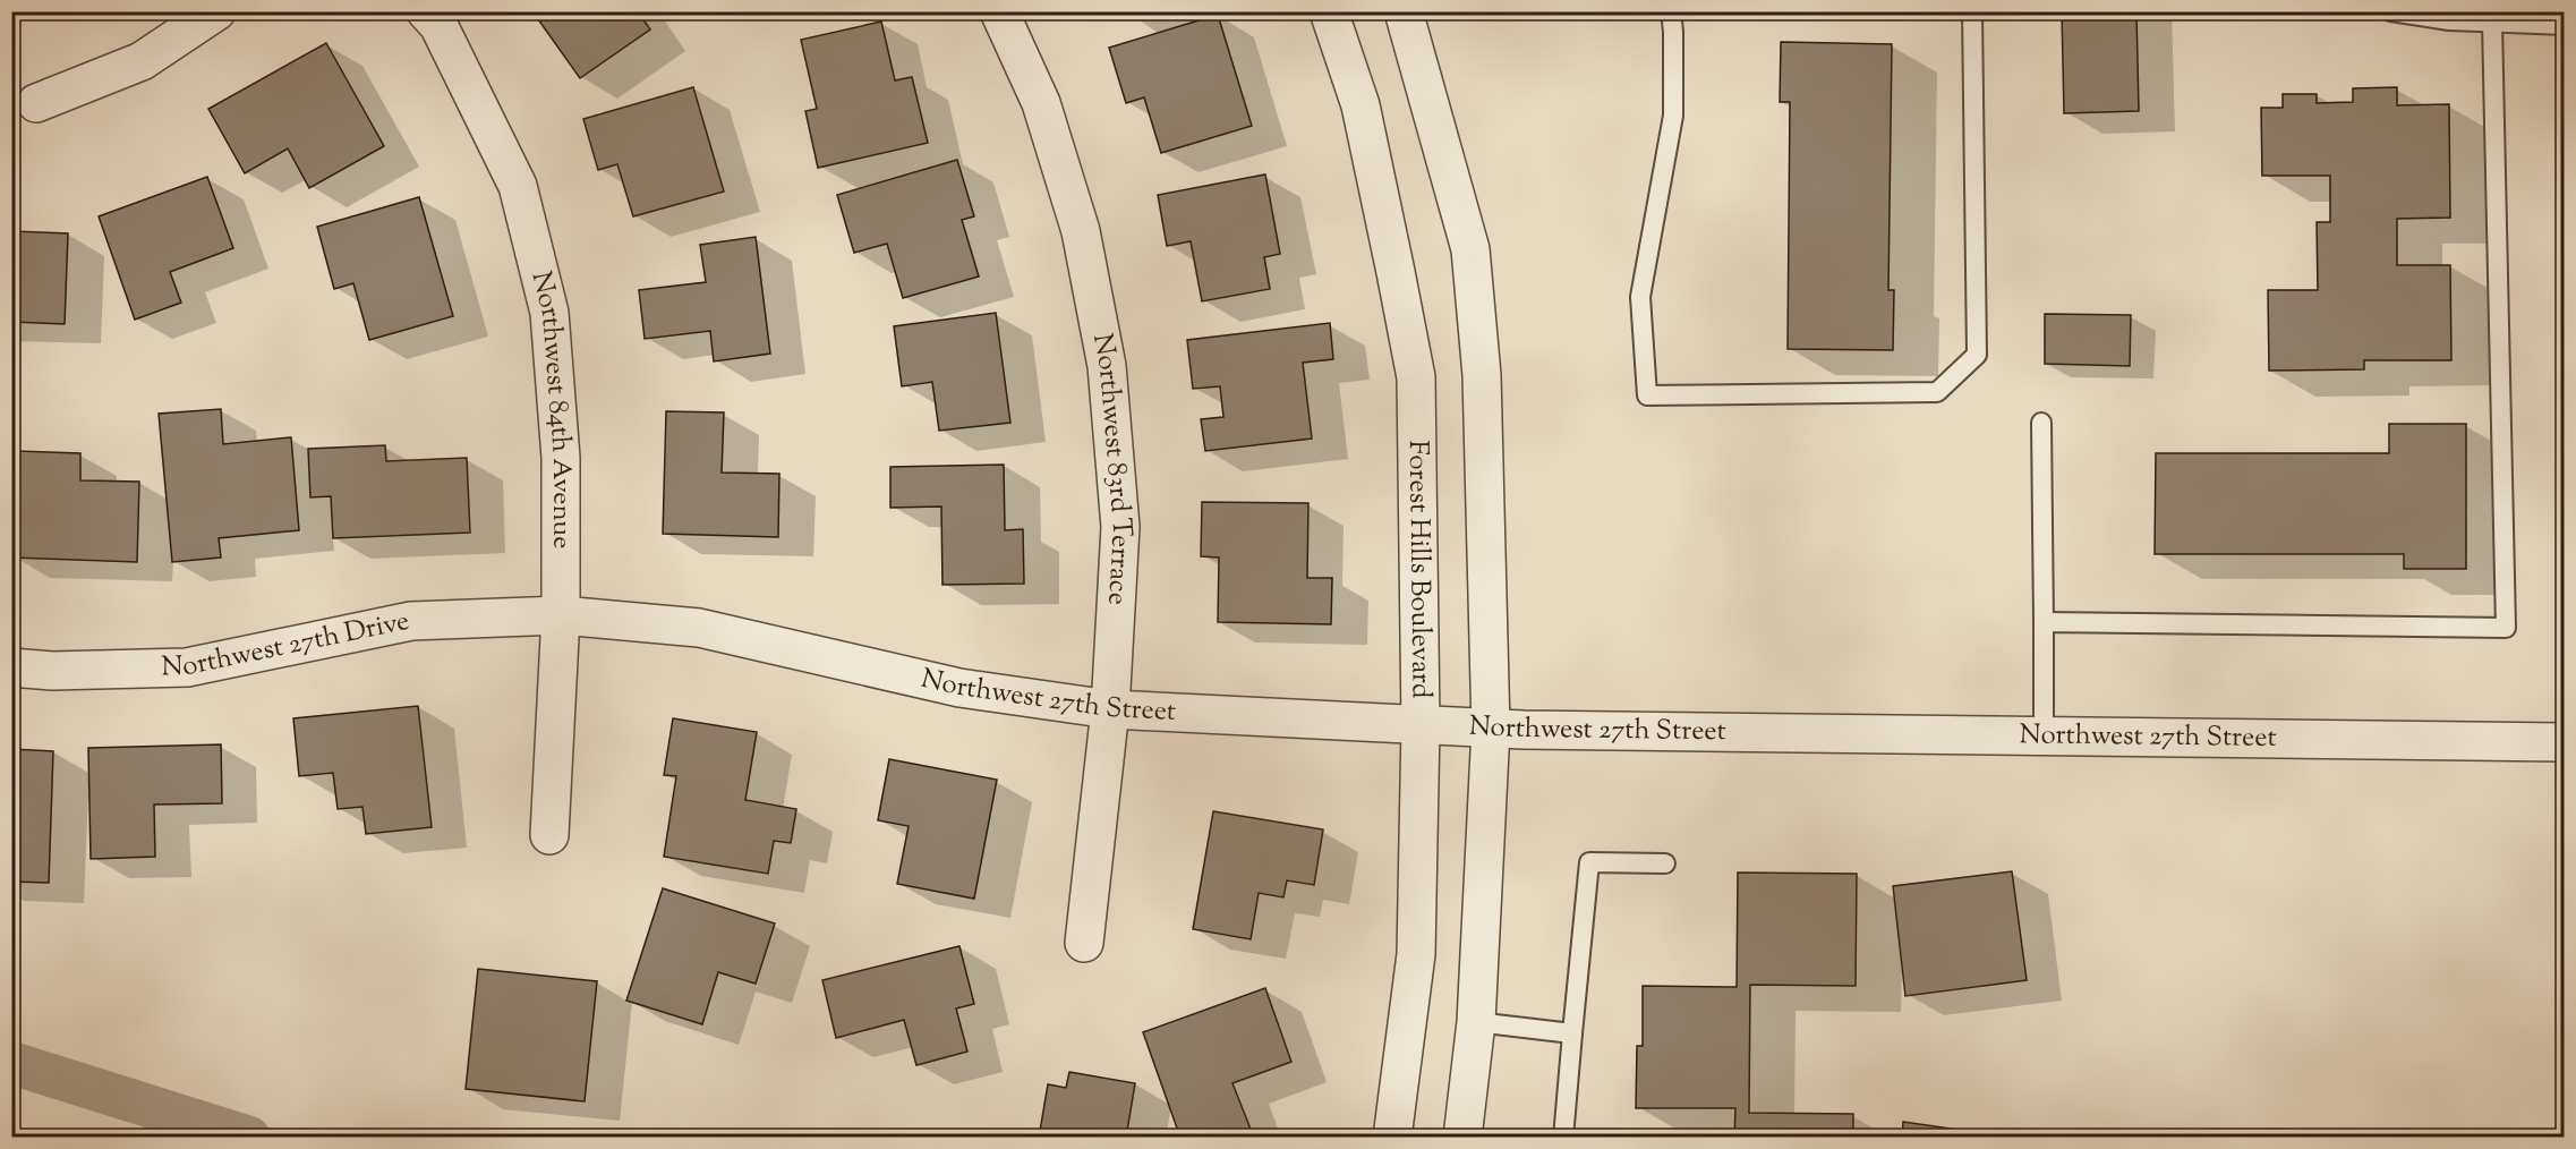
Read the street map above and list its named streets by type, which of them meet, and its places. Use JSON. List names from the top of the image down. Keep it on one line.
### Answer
{"streets":{"street":["Northwest 84th Avenue","Northwest 83rd Terrace","Forest Hills Boulevard","Northwest 27th Drive","Northwest 27th Street"]},"crossings":[["Northwest 84th Avenue","Northwest 27th Drive"],["Northwest 84th Avenue","Northwest 27th Street"],["Northwest 83rd Terrace","Northwest 27th Street"],["Forest Hills Boulevard","Northwest 27th Street"],["Northwest 27th Drive","Northwest 27th Street"]]}
